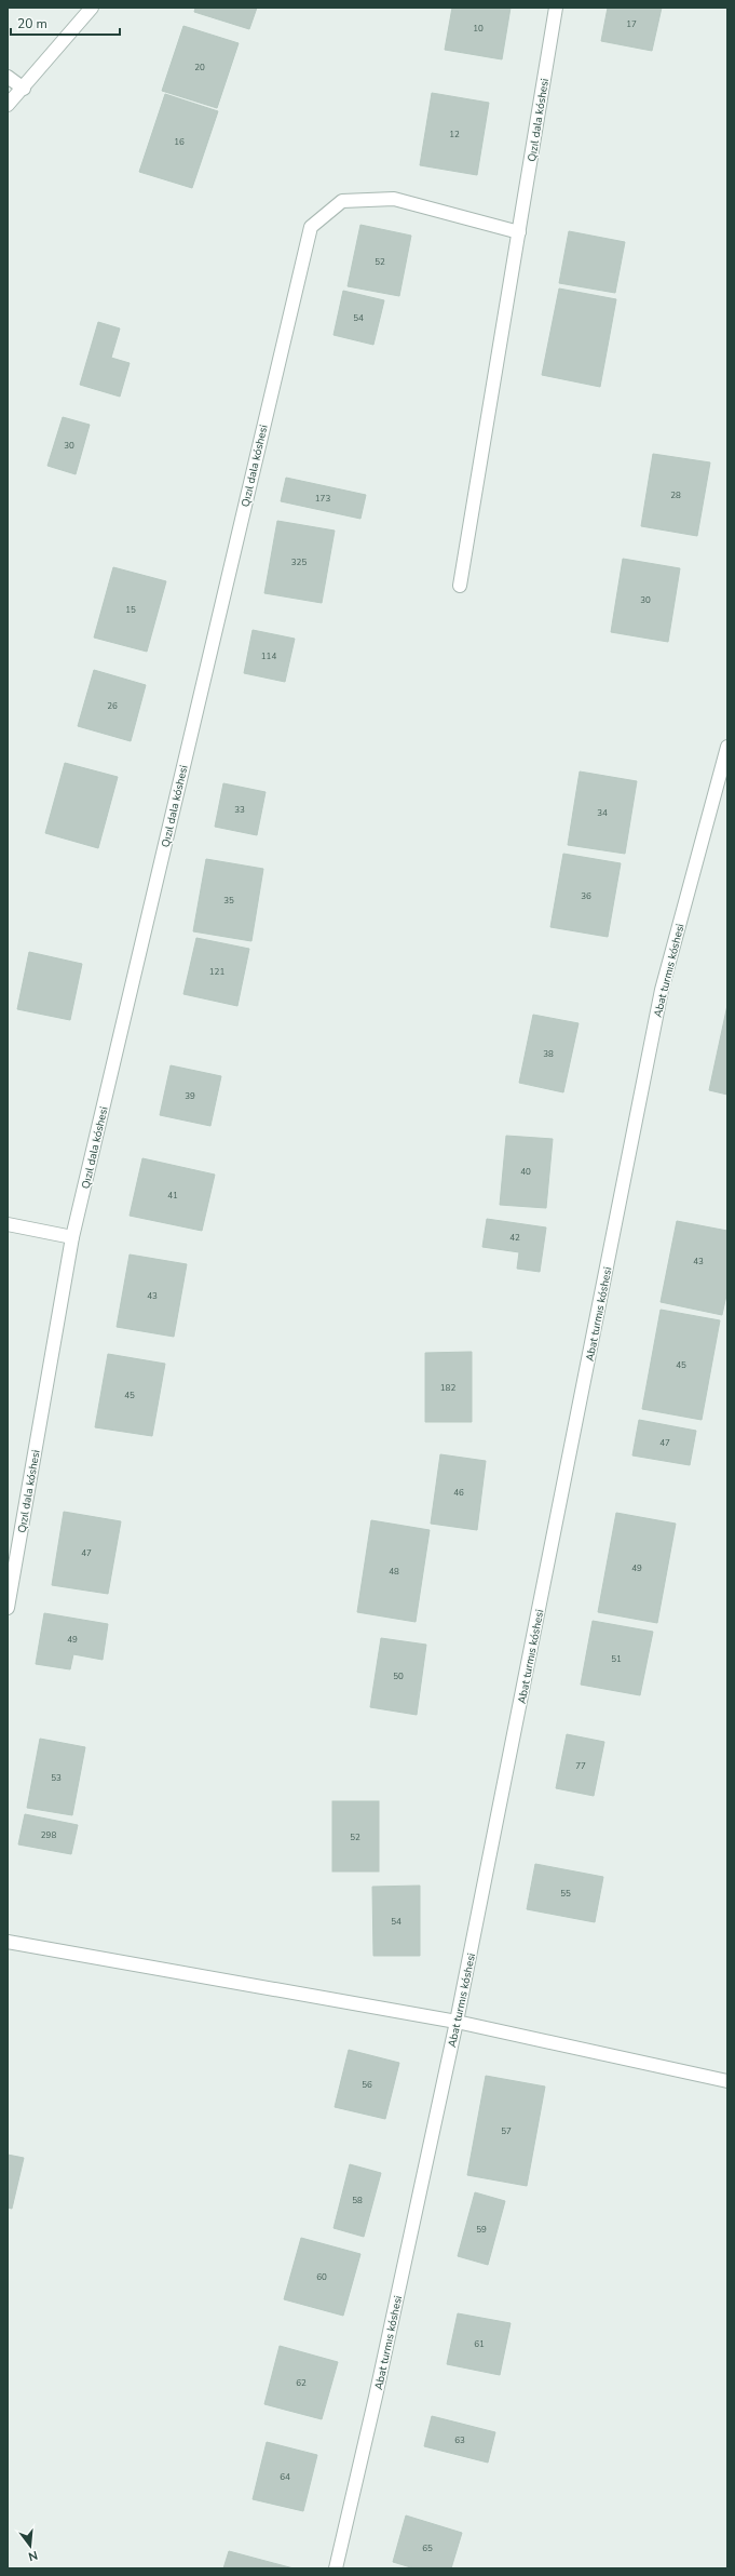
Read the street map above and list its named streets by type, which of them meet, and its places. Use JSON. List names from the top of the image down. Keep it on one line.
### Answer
{"streets":{"street":["Qızıl dala kóshesi","Abat turmıs kóshesi"]},"house_numbers":["17","10","20","12","16","52","54","30","28","173","325","30","15","114","26","33","34","36","35","121","38","39","40","41","42","43","43","45","182","45","47","46","47","49","48","49","51","50","77","53","298","52","55","54","56","57","58","59","60","61","62","63","64","65"],"scale_bar":"20 m","north":"bottom"}
